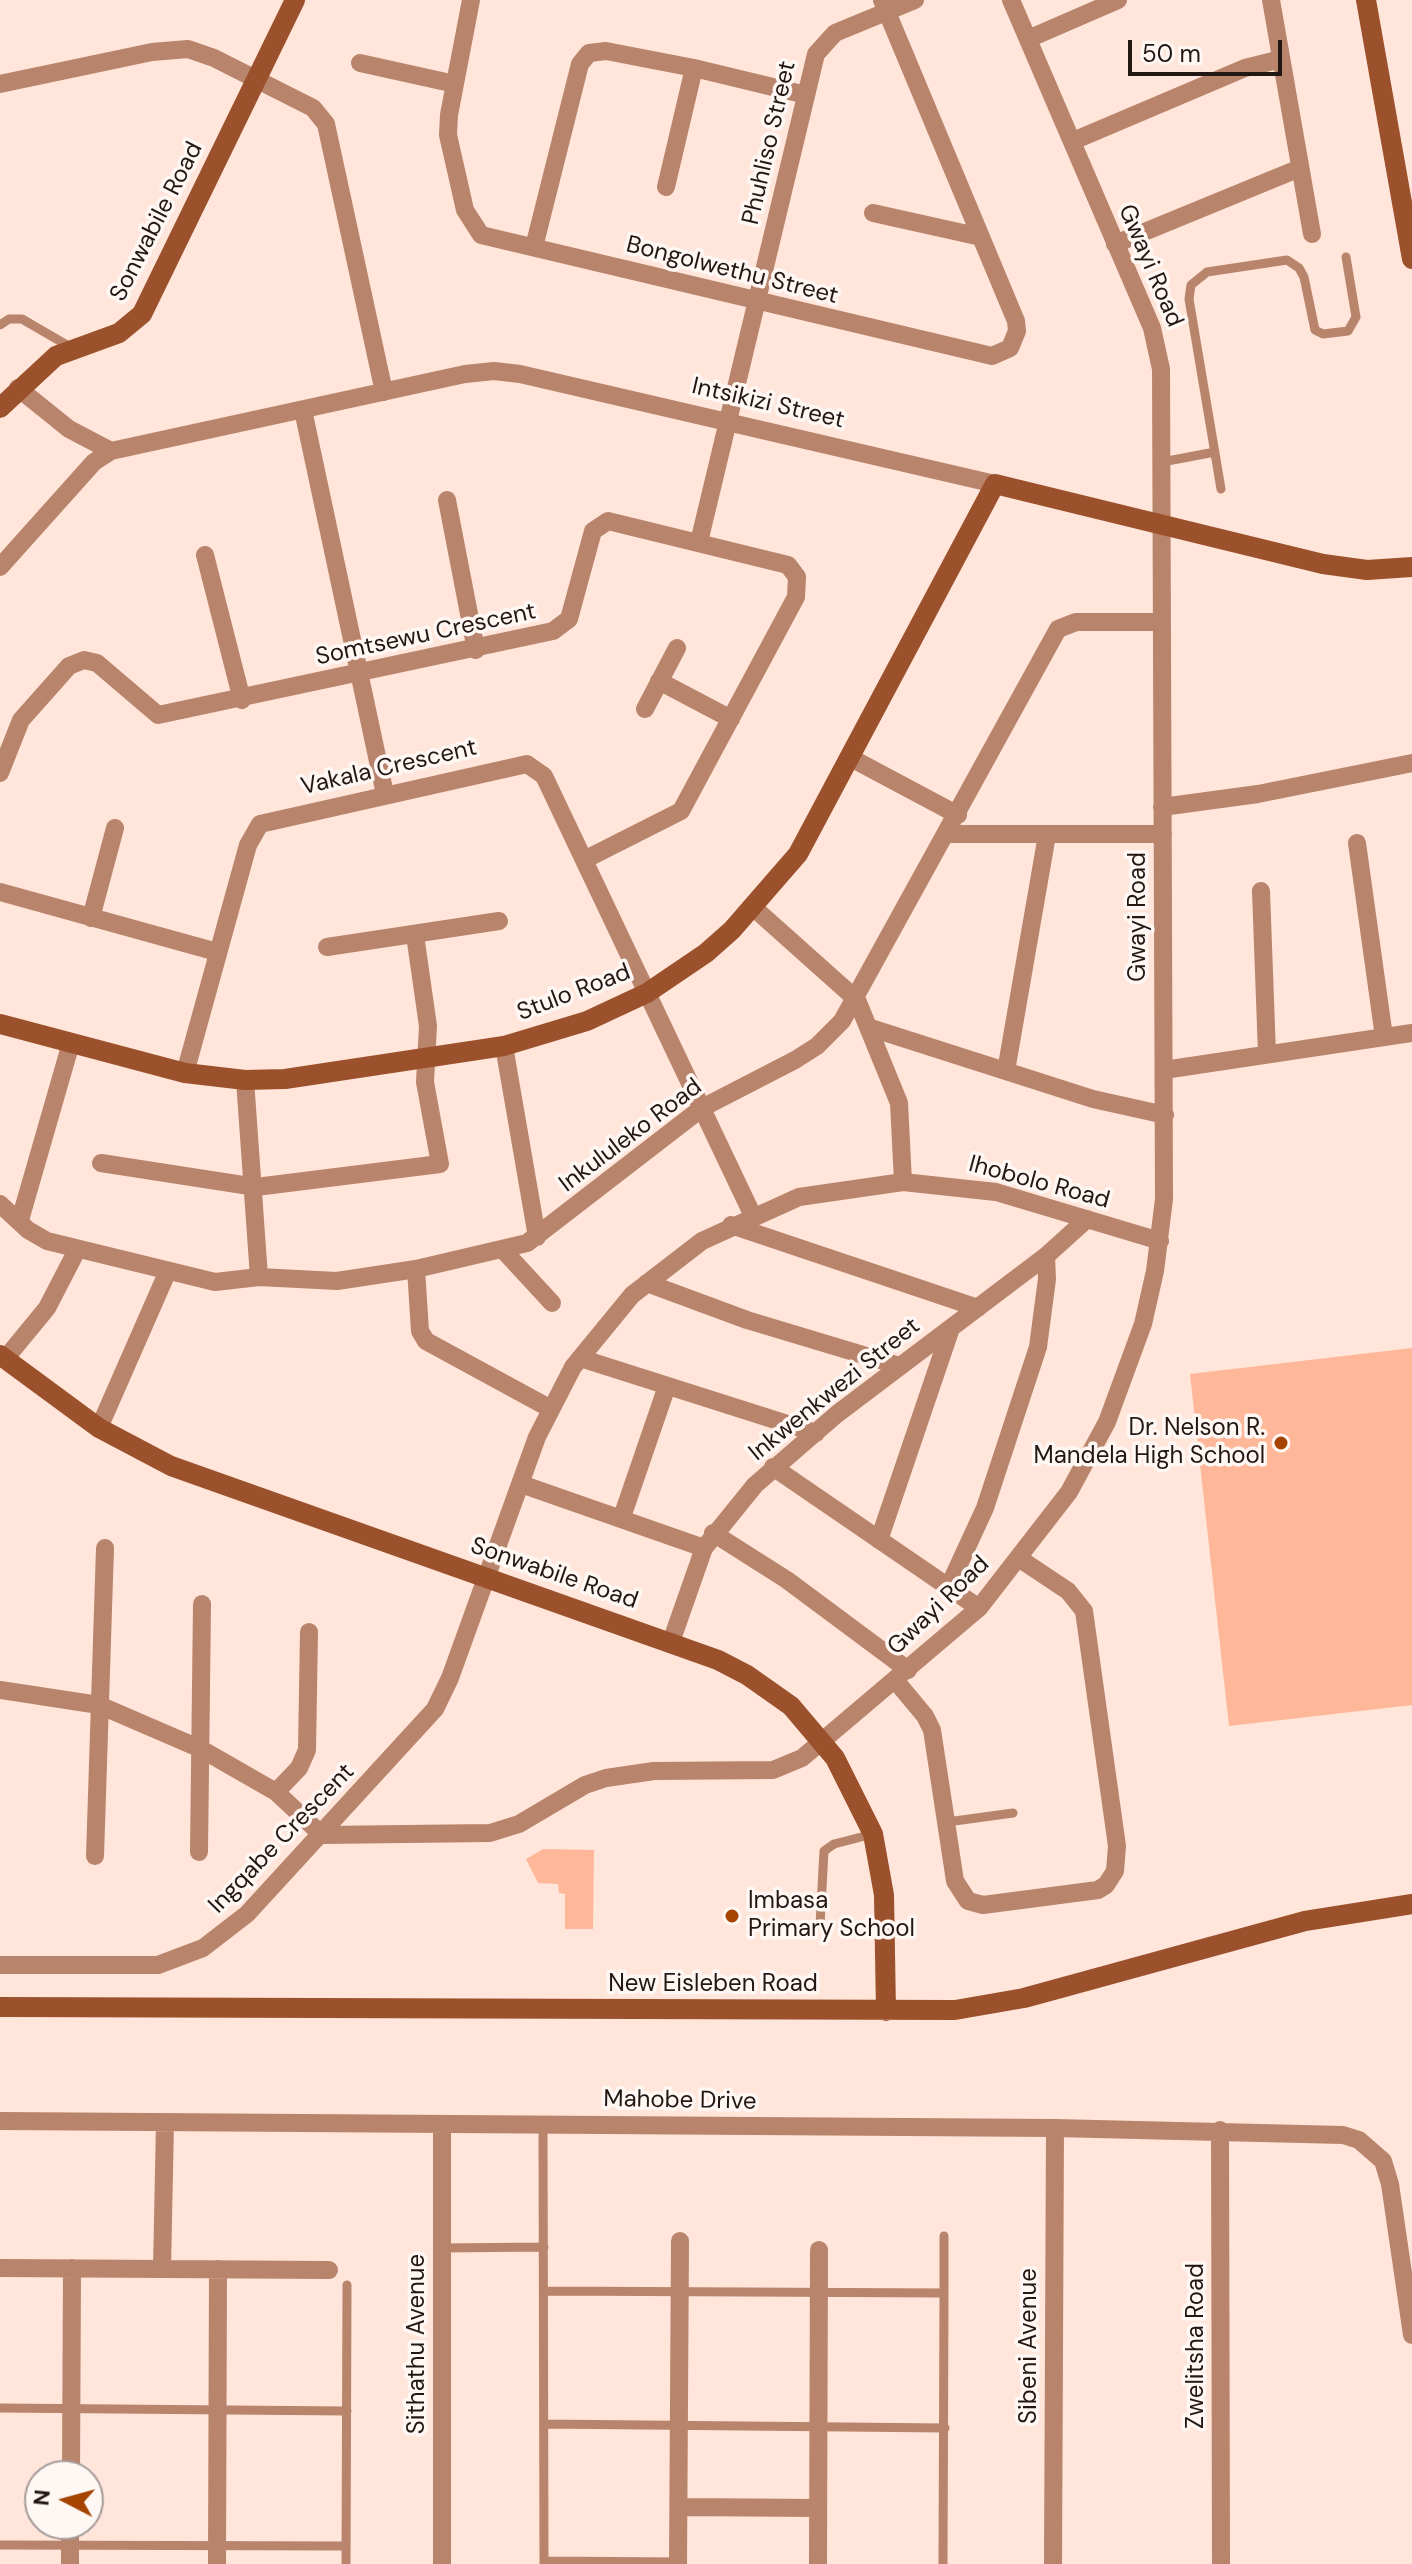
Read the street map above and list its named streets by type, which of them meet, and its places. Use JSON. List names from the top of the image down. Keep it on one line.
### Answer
{"streets":{"street":["Phuhliso Street","Sonwabile Road","Gwayi Road","Bongolwethu Street","Intsikizi Street","Somtsewu Crescent","Vakala Crescent","Stulo Road","Inkululeko Road","Ihobolo Road","Inkwenkwezi Street","Ingqabe Crescent","New Eisleben Road","Mahobe Drive","Sithathu Avenue","Sibeni Avenue","Zwelitsha Road"]},"crossings":[["Phuhliso Street","Bongolwethu Street"],["Phuhliso Street","Intsikizi Street"],["Phuhliso Street","Somtsewu Crescent"],["Sonwabile Road","Gwayi Road"],["Sonwabile Road","Ihobolo Road"],["Sonwabile Road","Inkwenkwezi Street"],["Sonwabile Road","Ingqabe Crescent"],["Sonwabile Road","New Eisleben Road"],["Gwayi Road","Intsikizi Street"],["Gwayi Road","Inkululeko Road"],["Gwayi Road","Ihobolo Road"],["Gwayi Road","Ingqabe Crescent"],["Intsikizi Street","Stulo Road"],["Somtsewu Crescent","Vakala Crescent"],["Vakala Crescent","Stulo Road"],["Vakala Crescent","Inkululeko Road"],["Vakala Crescent","Ihobolo Road"],["Ihobolo Road","Inkwenkwezi Street"],["Ihobolo Road","Ingqabe Crescent"],["Mahobe Drive","Sithathu Avenue"],["Mahobe Drive","Sibeni Avenue"],["Mahobe Drive","Zwelitsha Road"]],"places":["Dr. Nelson R. Mandela High School","Imbasa Primary School"],"scale_bar":"50 m","north":"left"}
